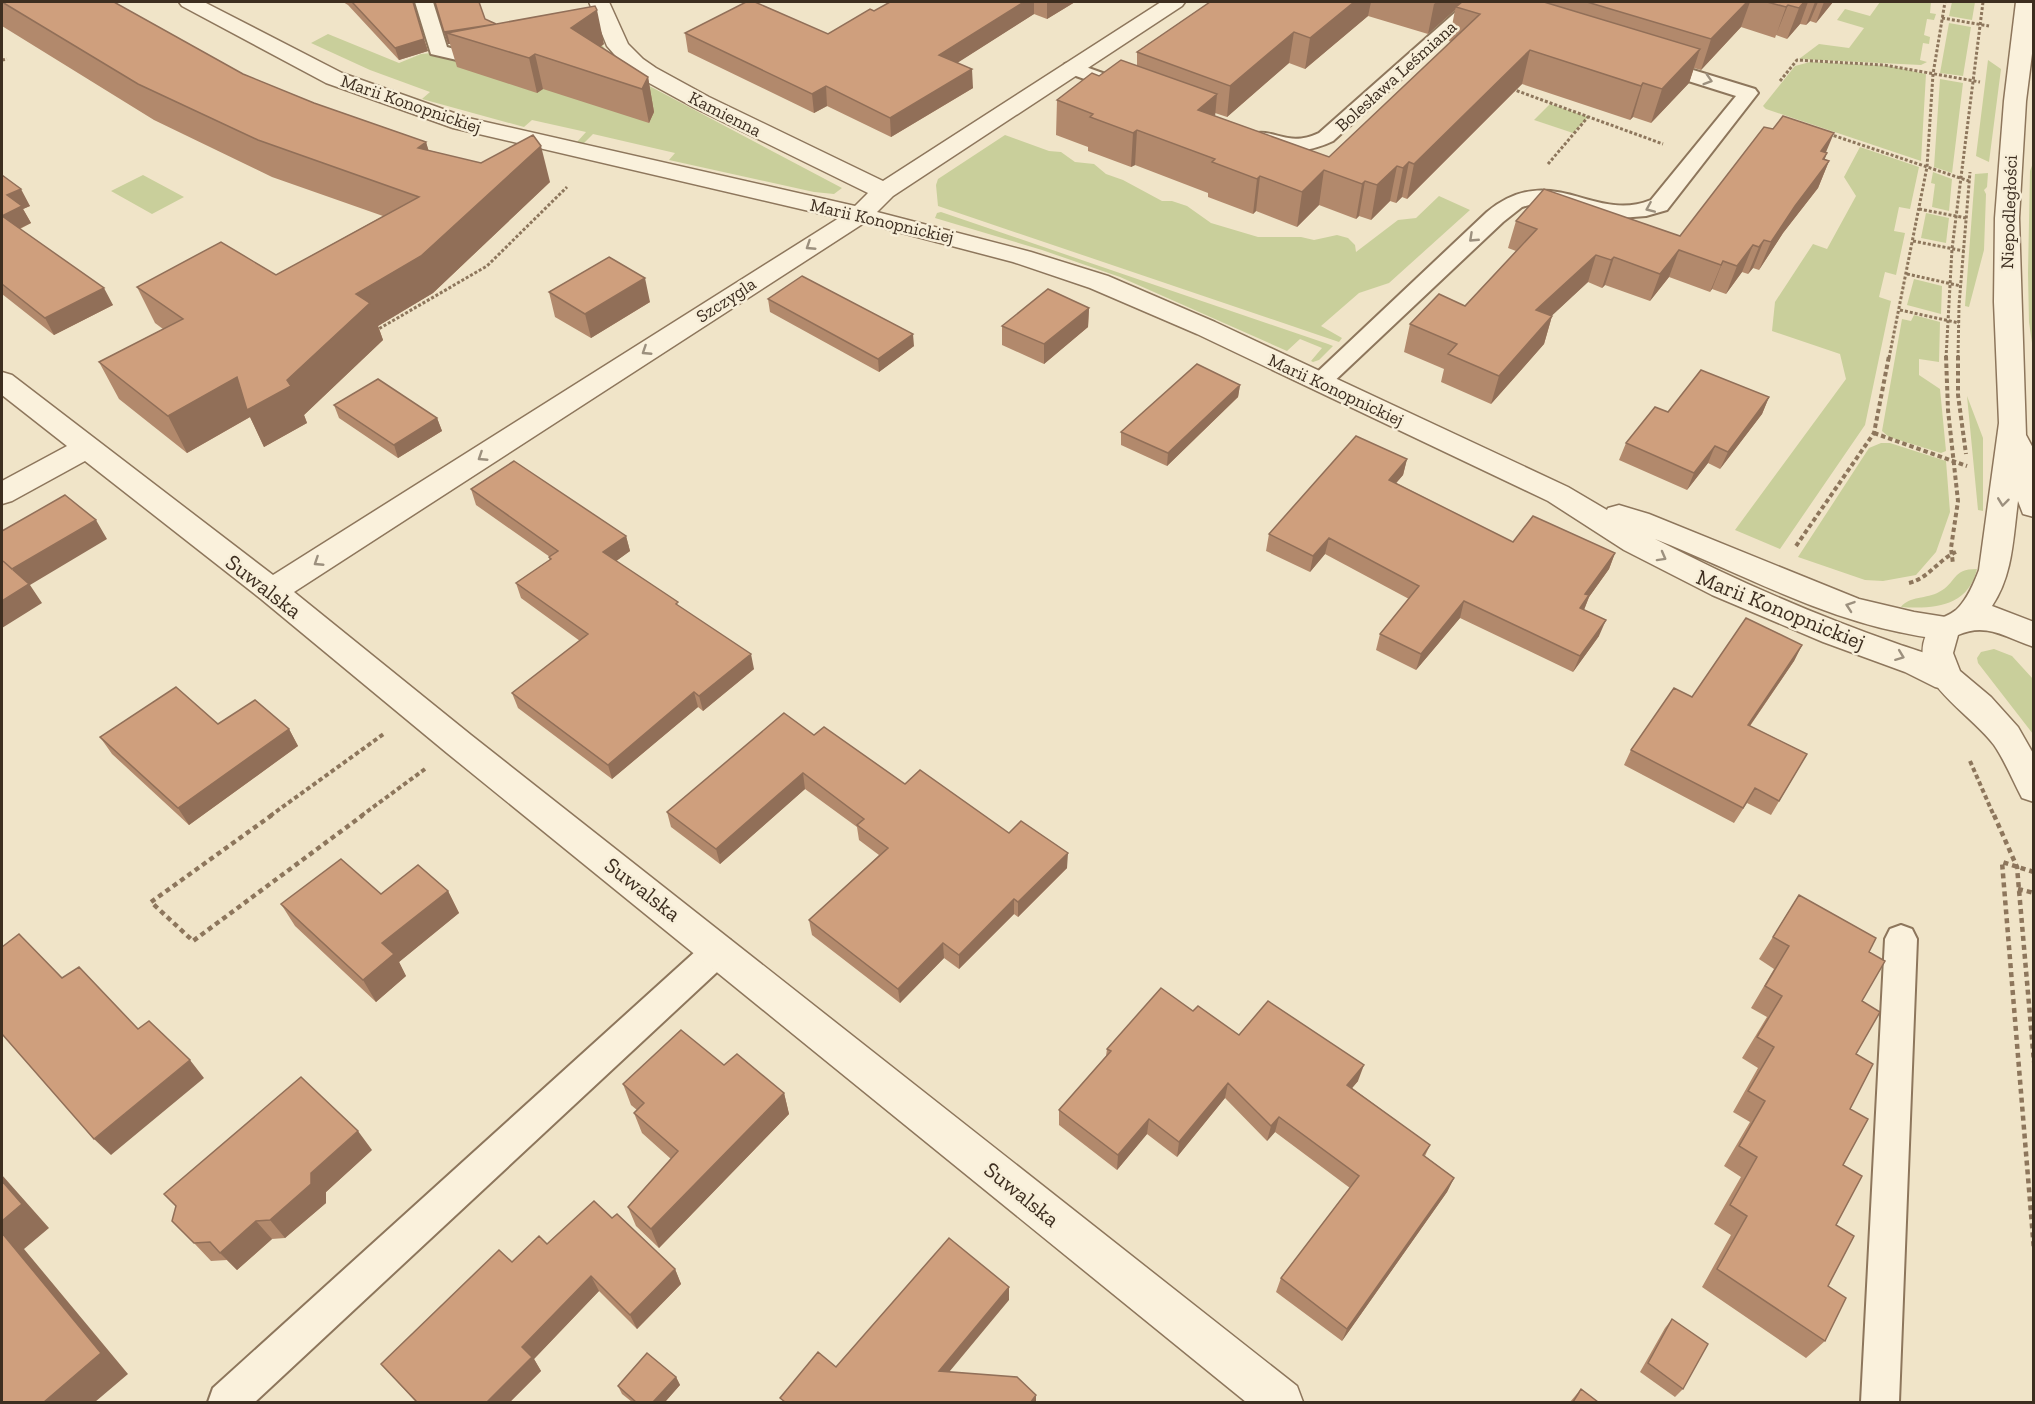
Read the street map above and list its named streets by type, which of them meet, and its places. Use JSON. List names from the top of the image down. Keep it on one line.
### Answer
{"streets":{"street":["Marii Konopnickiej","Kamienna","Niepodległości","Szczygla","Suwalska"],"lane":["Bolesława Leśmiana"]},"crossings":[["Marii Konopnickiej","Niepodległości"],["Marii Konopnickiej","Szczygla"],["Kamienna","Szczygla"],["Szczygla","Suwalska"]],"one_way":["Szczygla"]}
